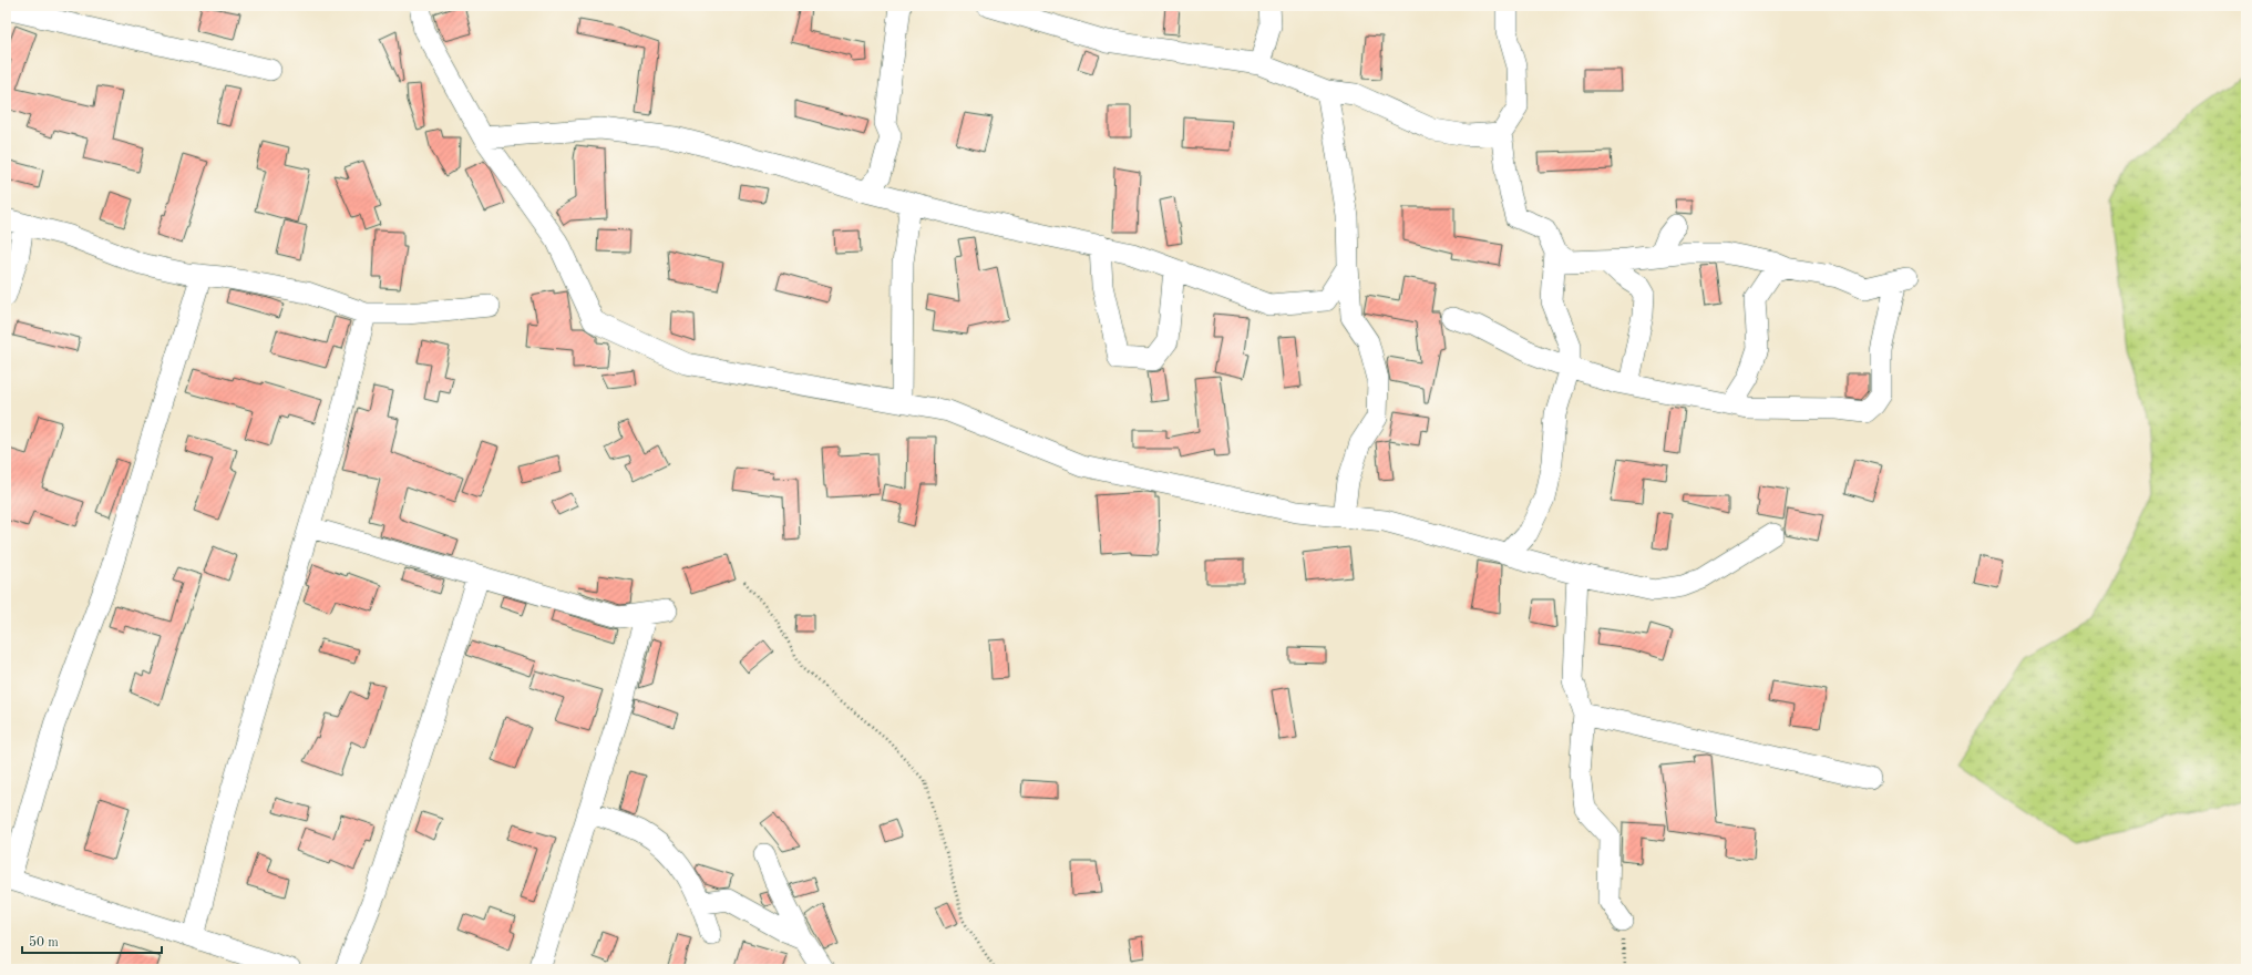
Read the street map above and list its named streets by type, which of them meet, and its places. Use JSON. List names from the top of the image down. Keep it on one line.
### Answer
{"scale_bar":"50 m"}
